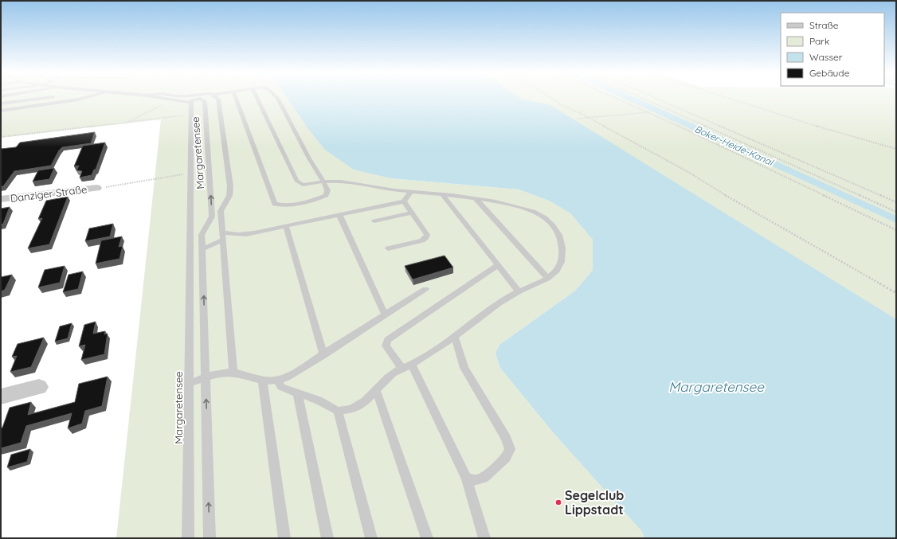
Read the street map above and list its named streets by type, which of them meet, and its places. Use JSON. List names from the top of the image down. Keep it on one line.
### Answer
{"streets":{"street":["Danziger Straße"],"lane":["Margaretensee"]},"water":["Boker-Heide-Kanal","Margaretensee"],"places":["Segelclub Lippstadt"],"legend":["Straße","Park","Wasser","Gebäude"]}
